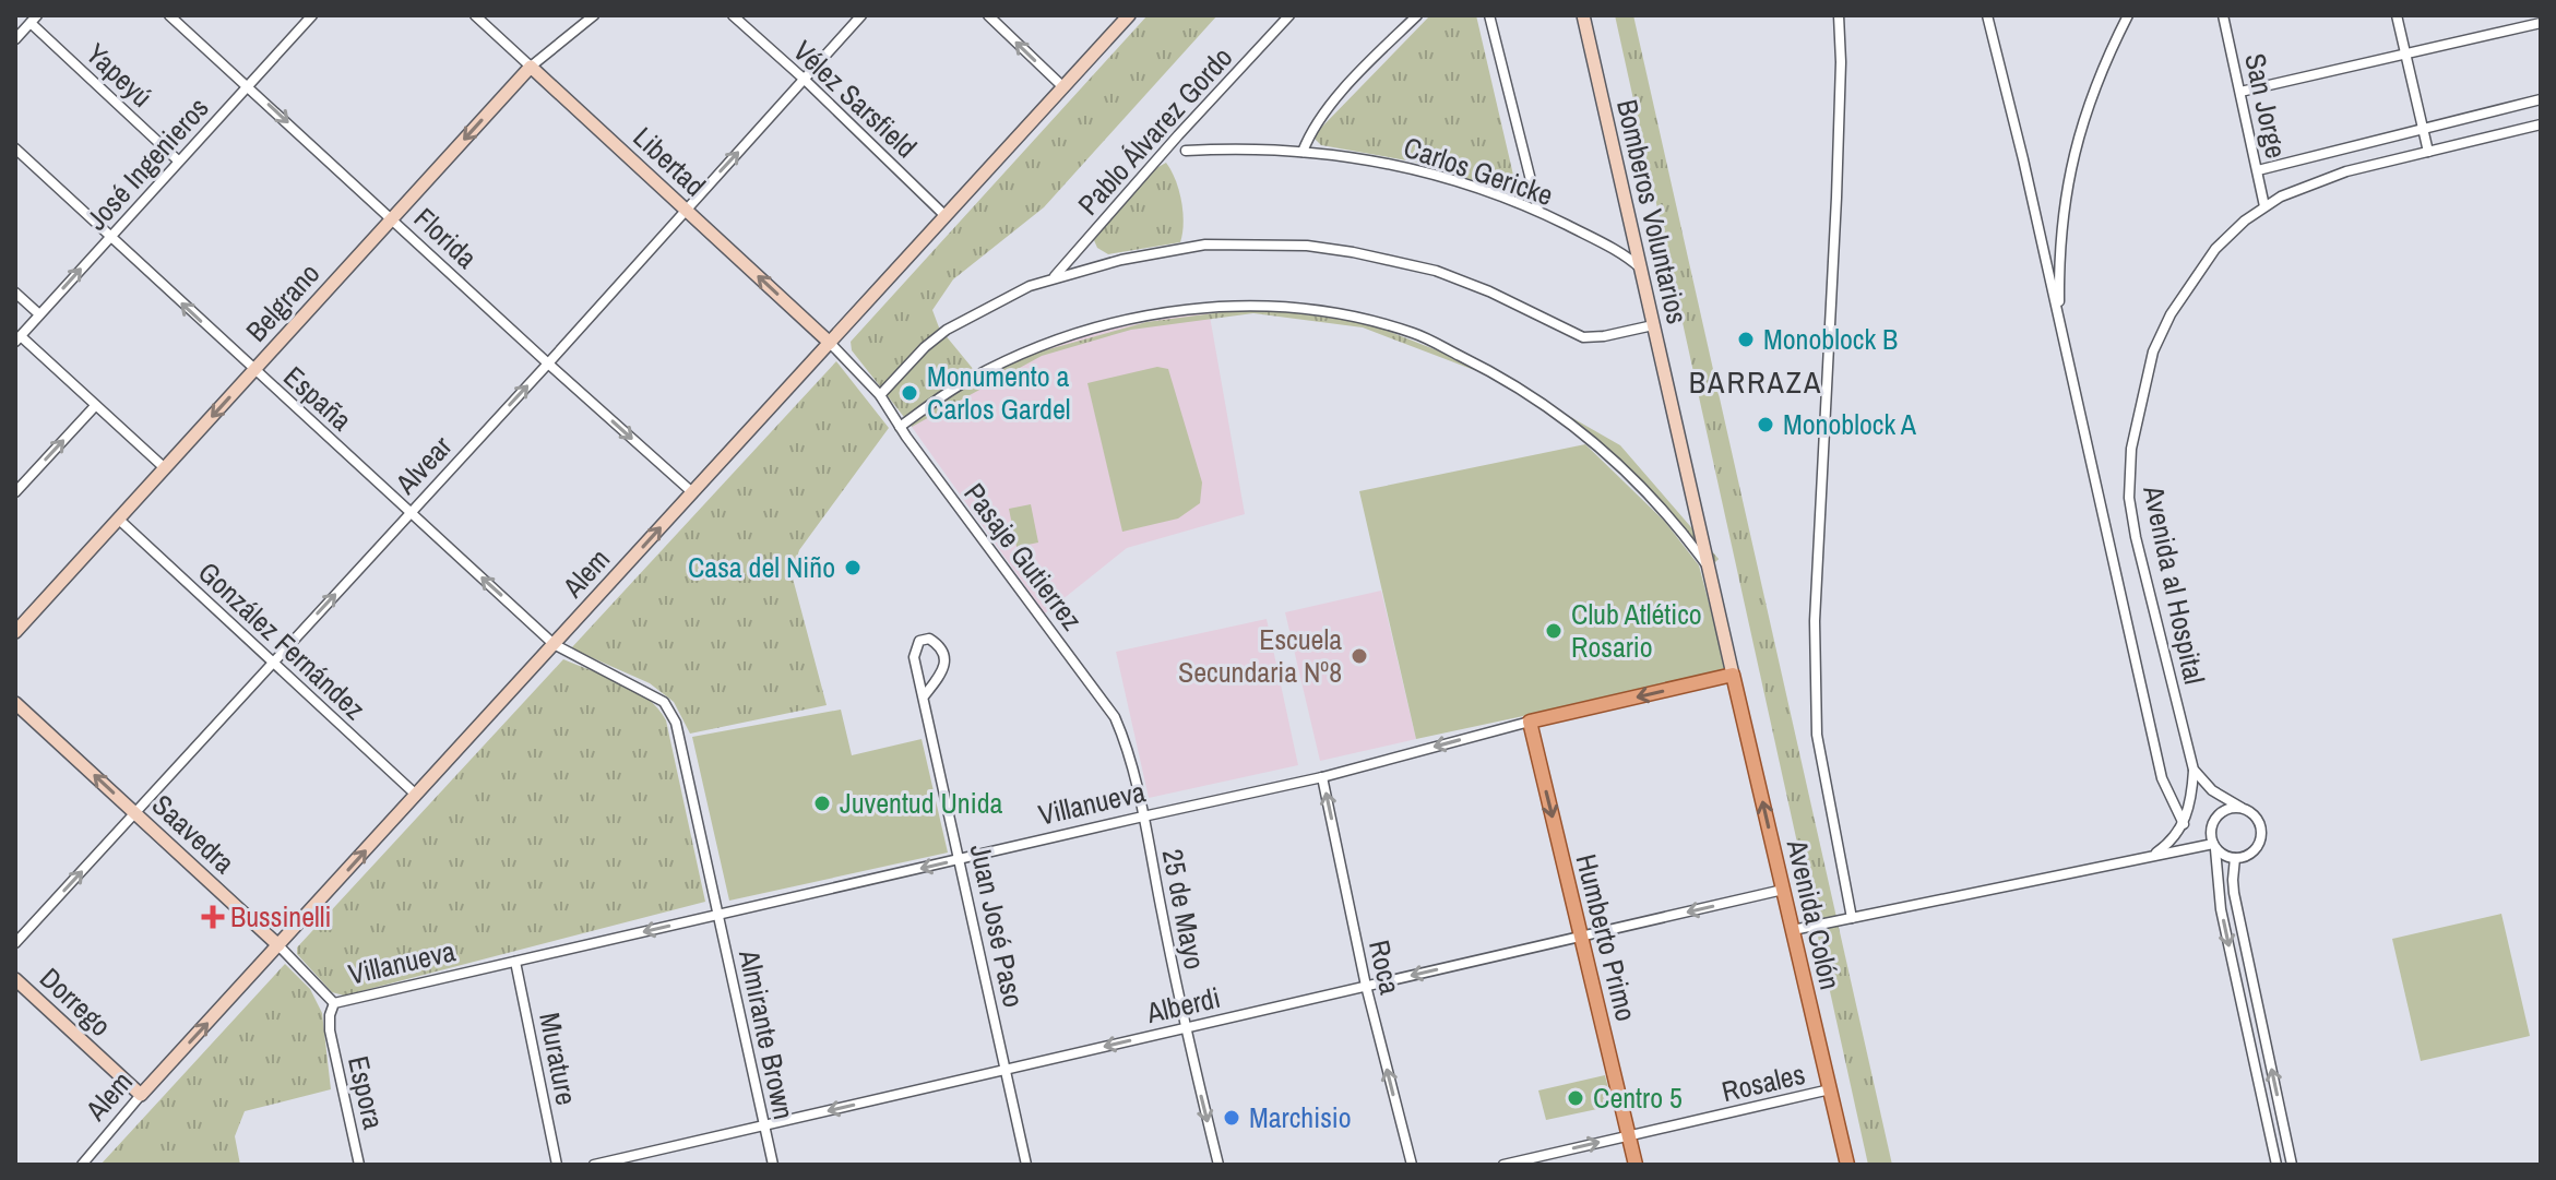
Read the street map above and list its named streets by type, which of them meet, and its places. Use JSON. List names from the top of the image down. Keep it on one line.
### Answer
{"streets":{"main road":["Libertad","Bomberos Voluntarios","Belgrano","Alem","Villanueva","Saavedra","Avenida Colón","Humberto Primo","Dorrego"],"street":["Yapeyú","Vélez Sarsfield","San Jorge","Pablo Álvarez Gordo","José Ingenieros","Carlos Gericke","Florida","España","Alvear","Pasaje Gutierrez","Avenida al Hospital","González Fernández","25 de Mayo","Juan José Paso","Roca","Alberdi","Almirante Brown","Murature","Rosales","Espora"]},"crossings":[["Yapeyú","José Ingenieros"],["Vélez Sarsfield","Alvear"],["Vélez Sarsfield","Alem"],["San Jorge","Avenida al Hospital"],["Libertad","Belgrano"],["Libertad","Alvear"],["Libertad","Pasaje Gutierrez"],["Libertad","Alem"],["José Ingenieros","Florida"],["José Ingenieros","España"],["Carlos Gericke","Bomberos Voluntarios"],["Bomberos Voluntarios","Villanueva"],["Bomberos Voluntarios","Avenida Colón"],["Florida","Belgrano"],["Florida","Alvear"],["Florida","Alem"],["Belgrano","España"],["Belgrano","González Fernández"],["España","Alvear"],["España","Alem"],["España","Almirante Brown"],["Alvear","González Fernández"],["Alvear","Saavedra"],["Pasaje Gutierrez","Alem"],["Pasaje Gutierrez","Villanueva"],["Pasaje Gutierrez","25 de Mayo"],["Alem","González Fernández"],["Alem","Saavedra"],["Alem","Dorrego"],["Alem","Almirante Brown"],["Villanueva","Saavedra"],["Villanueva","25 de Mayo"],["Villanueva","Avenida Colón"],["Villanueva","Juan José Paso"],["Villanueva","Humberto Primo"],["Villanueva","Roca"],["Villanueva","Almirante Brown"],["Villanueva","Murature"],["Villanueva","Espora"],["25 de Mayo","Alberdi"],["Avenida Colón","Alberdi"],["Avenida Colón","Rosales"],["Juan José Paso","Alberdi"],["Humberto Primo","Alberdi"],["Humberto Primo","Rosales"],["Roca","Alberdi"],["Alberdi","Almirante Brown"]],"one_way":["Libertad","Florida","Belgrano","España","Alvear","Alem","Villanueva","Saavedra","25 de Mayo","Avenida Colón","Humberto Primo","Roca","Alberdi","Rosales"],"districts":["BARRAZA"],"places":{"other":["Monoblock B","Monumento a Carlos Gardel","Monoblock A","Casa del Niño","Club Atlético Rosario","Escuela Secundaria Nº8","Juventud Unida","Centro 5","Marchisio"],"health":["Bussinelli"]}}
